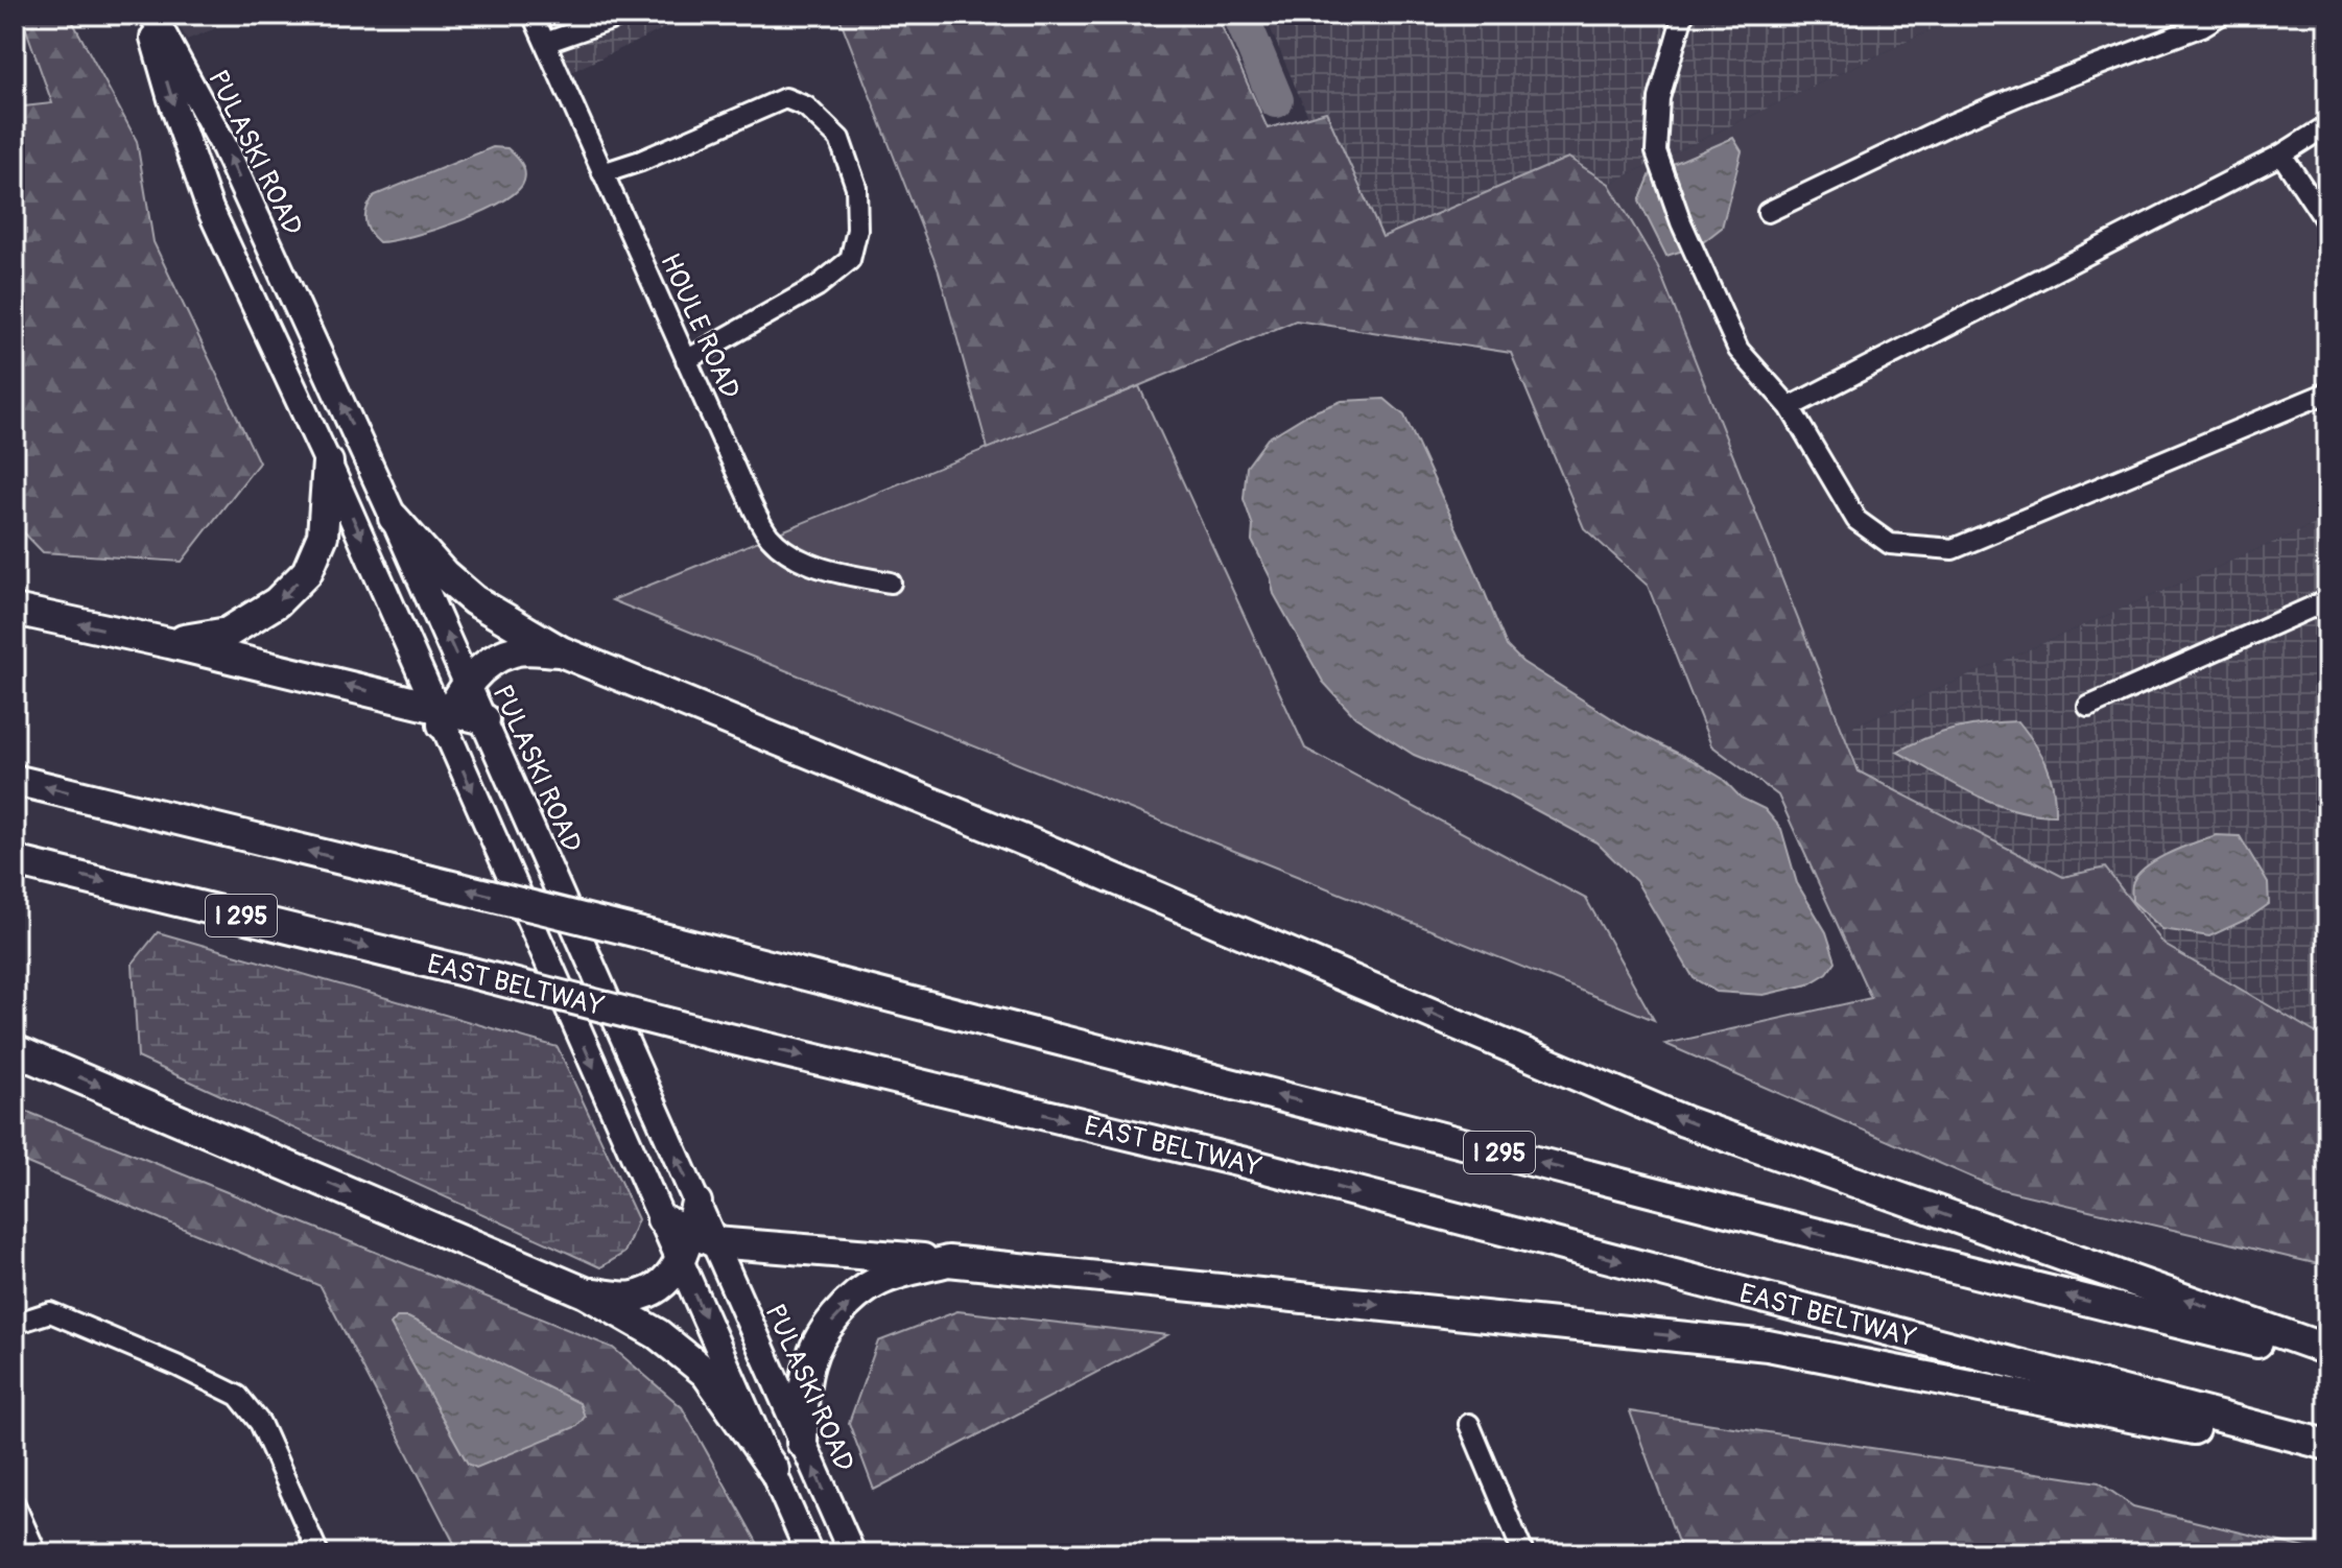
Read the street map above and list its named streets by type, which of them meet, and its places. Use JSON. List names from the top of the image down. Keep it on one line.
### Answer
{"streets":{"highway":["I 295","EAST BELTWAY"],"main road":["PULASKI ROAD"],"street":["HOULE ROAD"]}}
